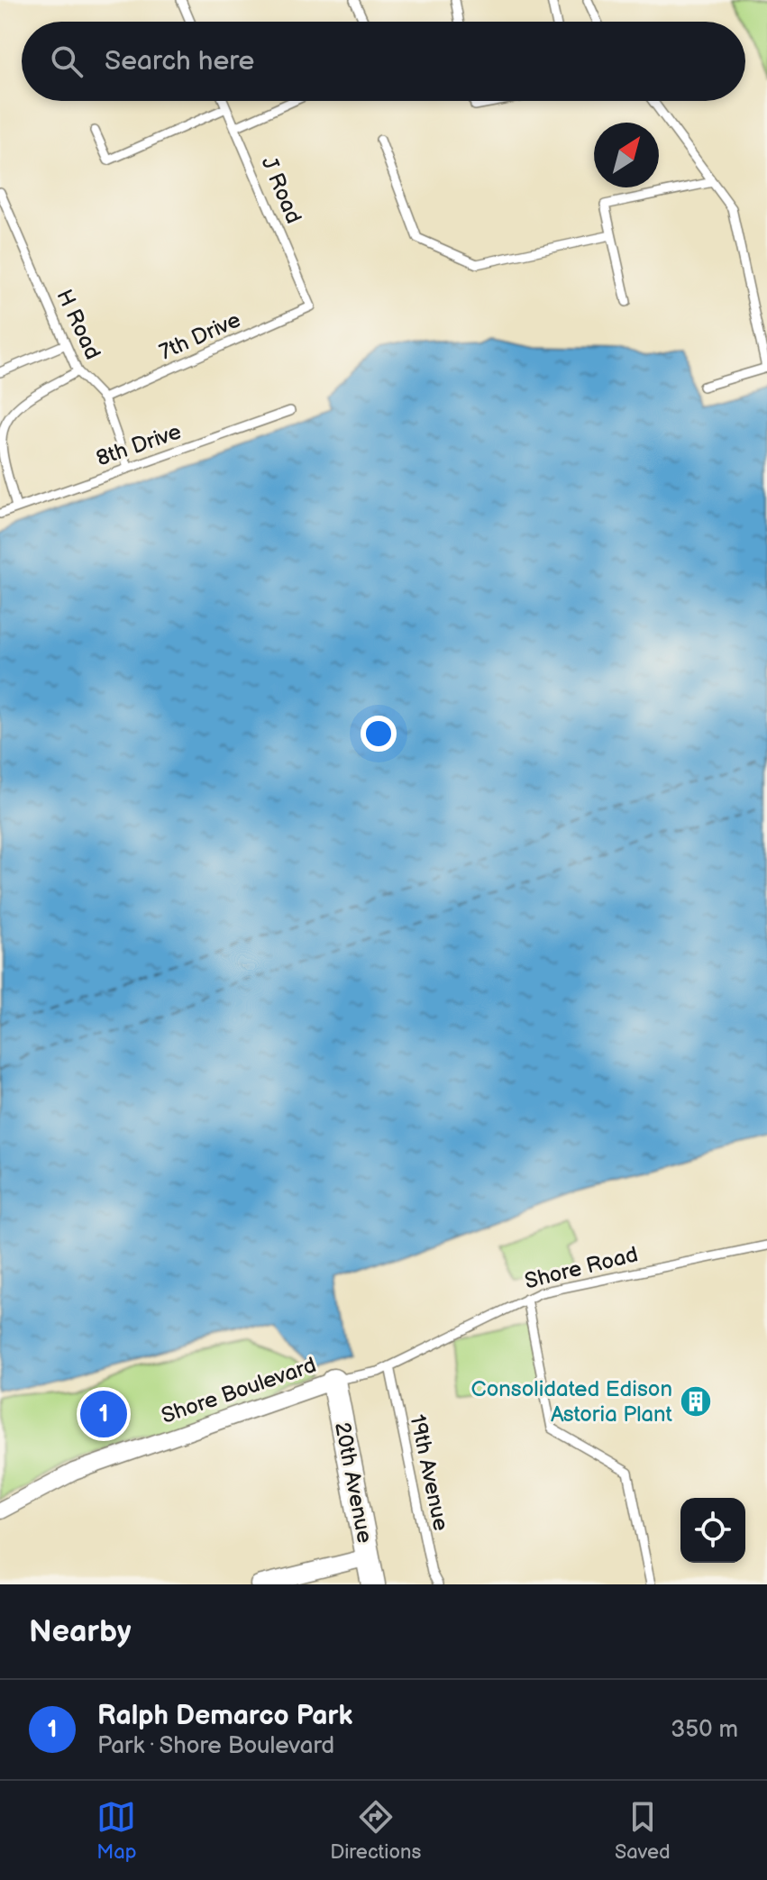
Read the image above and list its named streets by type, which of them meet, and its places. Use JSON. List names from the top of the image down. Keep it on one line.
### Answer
{"streets":{"street":["Shore Boulevard","20th Avenue"],"lane":["J Road","H Road","7th Drive","8th Drive","Shore Road","19th Avenue"]},"crossings":[["J Road","7th Drive"],["H Road","7th Drive"],["H Road","8th Drive"],["Shore Road","Shore Boulevard"],["Shore Road","19th Avenue"],["Shore Road","20th Avenue"],["Shore Boulevard","20th Avenue"]],"places":{"building":["Consolidated Edison Astoria Plant"]},"north":"top right","page":{"search":"Search here","pins":"1","heading":"Nearby","list":[{"mark":"1","name":"Ralph Demarco Park","note":"Park · Shore Boulevard","value":"350 m"}],"nav":["Map","Directions","Saved"]}}
